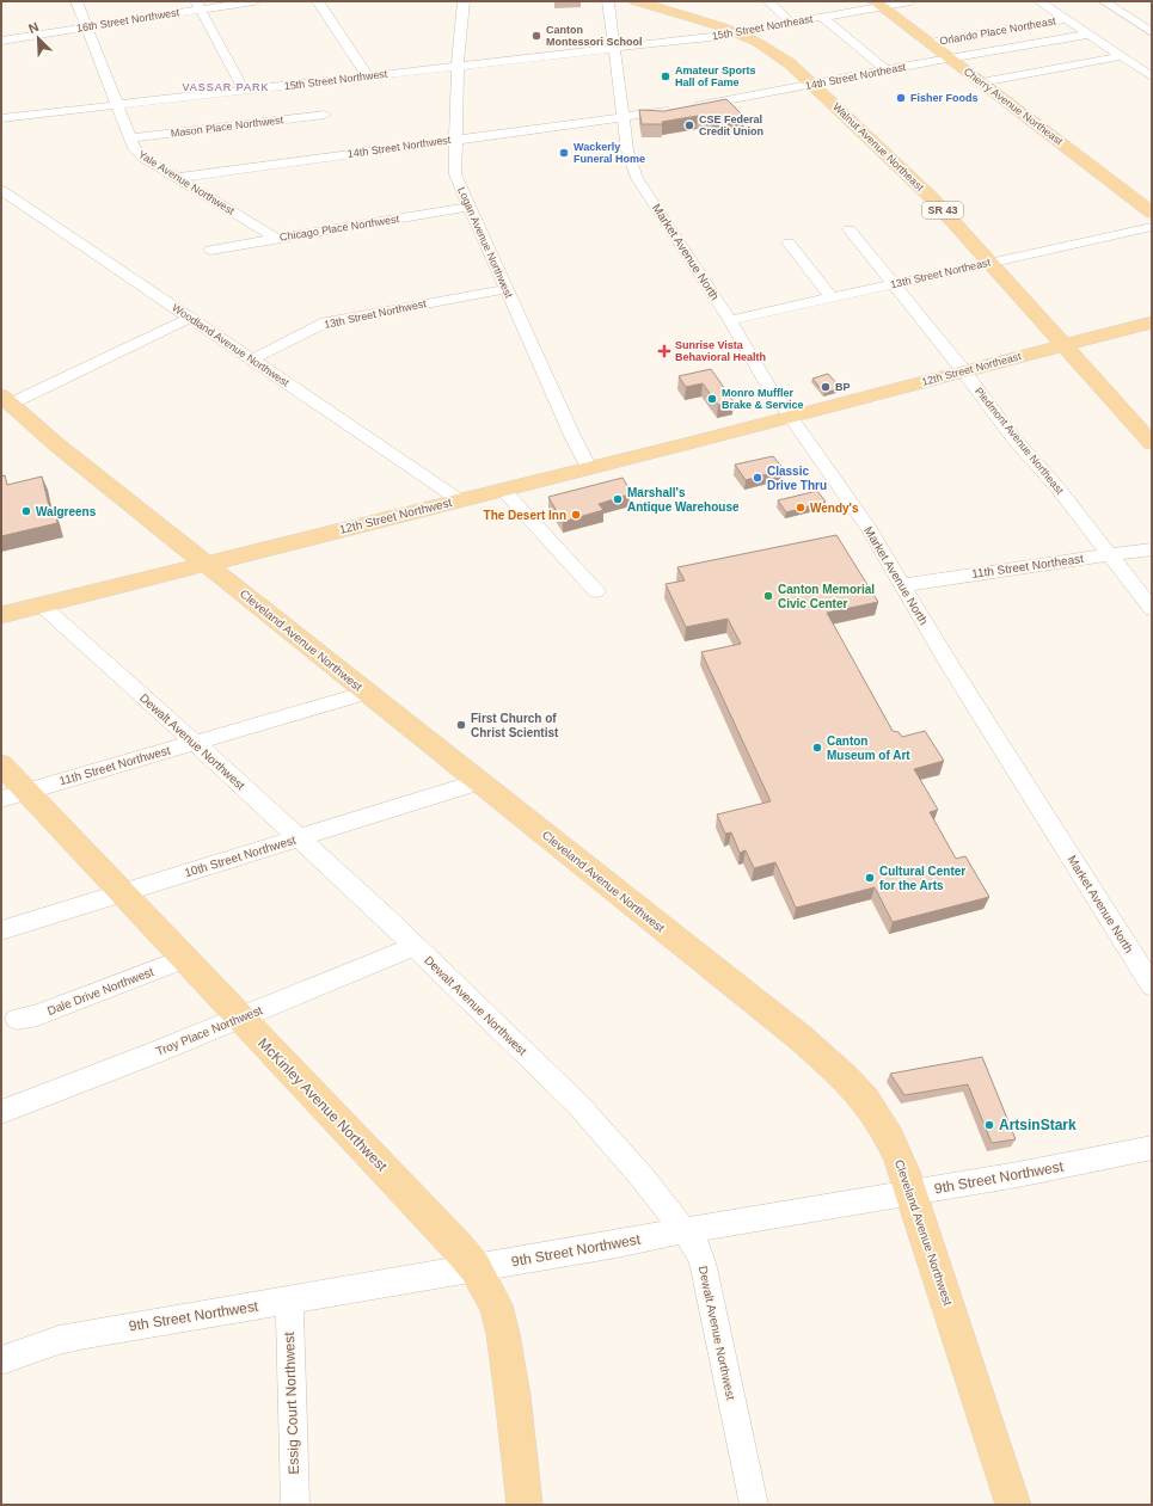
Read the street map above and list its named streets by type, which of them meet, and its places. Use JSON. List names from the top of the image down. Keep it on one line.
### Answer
{"streets":{"main road":["Cherry Avenue Northeast","Walnut Avenue Northeast","SR 43","12th Street Northeast","12th Street Northwest","Cleveland Avenue Northwest","McKinley Avenue Northwest"],"street":["16th Street Northwest","15th Street Northeast","Orlando Place Northeast","14th Street Northeast","15th Street Northwest","Mason Place Northwest","14th Street Northwest","Yale Avenue Northwest","Chicago Place Northwest","Logan Avenue Northwest","Market Avenue North","13th Street Northeast","13th Street Northwest","Woodland Avenue Northwest","Piedmont Avenue Northeast","11th Street Northeast","Dewalt Avenue Northwest","11th Street Northwest","10th Street Northwest","Dale Drive Northwest","Troy Place Northwest","9th Street Northwest","Essig Court Northwest"]},"crossings":[["16th Street Northwest","Yale Avenue Northwest"],["15th Street Northeast","15th Street Northwest"],["15th Street Northeast","Cherry Avenue Northeast"],["15th Street Northeast","Walnut Avenue Northeast"],["15th Street Northeast","Market Avenue North"],["Orlando Place Northeast","Cherry Avenue Northeast"],["14th Street Northeast","Cherry Avenue Northeast"],["14th Street Northeast","14th Street Northwest"],["14th Street Northeast","Walnut Avenue Northeast"],["14th Street Northeast","Market Avenue North"],["15th Street Northwest","Yale Avenue Northwest"],["15th Street Northwest","Logan Avenue Northwest"],["15th Street Northwest","Market Avenue North"],["Mason Place Northwest","Yale Avenue Northwest"],["14th Street Northwest","Yale Avenue Northwest"],["14th Street Northwest","Logan Avenue Northwest"],["14th Street Northwest","Market Avenue North"],["Walnut Avenue Northeast","13th Street Northeast"],["Walnut Avenue Northeast","12th Street Northeast"],["Yale Avenue Northwest","Chicago Place Northwest"],["Chicago Place Northwest","Logan Avenue Northwest"],["Logan Avenue Northwest","13th Street Northwest"],["Logan Avenue Northwest","12th Street Northwest"],["Market Avenue North","13th Street Northeast"],["Market Avenue North","12th Street Northeast"],["Market Avenue North","12th Street Northwest"],["Market Avenue North","11th Street Northeast"],["13th Street Northeast","Piedmont Avenue Northeast"],["13th Street Northwest","Woodland Avenue Northwest"],["Woodland Avenue Northwest","12th Street Northwest"],["12th Street Northeast","Piedmont Avenue Northeast"],["12th Street Northeast","12th Street Northwest"],["Piedmont Avenue Northeast","11th Street Northeast"],["12th Street Northwest","Cleveland Avenue Northwest"],["12th Street Northwest","Dewalt Avenue Northwest"],["Cleveland Avenue Northwest","11th Street Northwest"],["Cleveland Avenue Northwest","10th Street Northwest"],["Cleveland Avenue Northwest","9th Street Northwest"],["Dewalt Avenue Northwest","11th Street Northwest"],["Dewalt Avenue Northwest","10th Street Northwest"],["Dewalt Avenue Northwest","Troy Place Northwest"],["Dewalt Avenue Northwest","9th Street Northwest"],["11th Street Northwest","McKinley Avenue Northwest"],["10th Street Northwest","McKinley Avenue Northwest"],["Dale Drive Northwest","McKinley Avenue Northwest"],["Troy Place Northwest","McKinley Avenue Northwest"],["McKinley Avenue Northwest","9th Street Northwest"],["9th Street Northwest","Essig Court Northwest"]],"districts":["VASSAR PARK"],"places":{"other":["Canton Montessori School","Amateur Sports Hall of Fame","Fisher Foods","CSE Federal Credit Union","Wackerly Funeral Home","BP","Monro Muffler Brake & Service","Classic Drive Thru","Marshall's Antique Warehouse","Wendy's","Walgreens","The Desert Inn","Canton Memorial Civic Center","First Church of Christ Scientist","Canton Museum of Art","Cultural Center for the Arts","ArtsinStark"],"health":["Sunrise Vista Behavioral Health"]},"north":"top left"}
